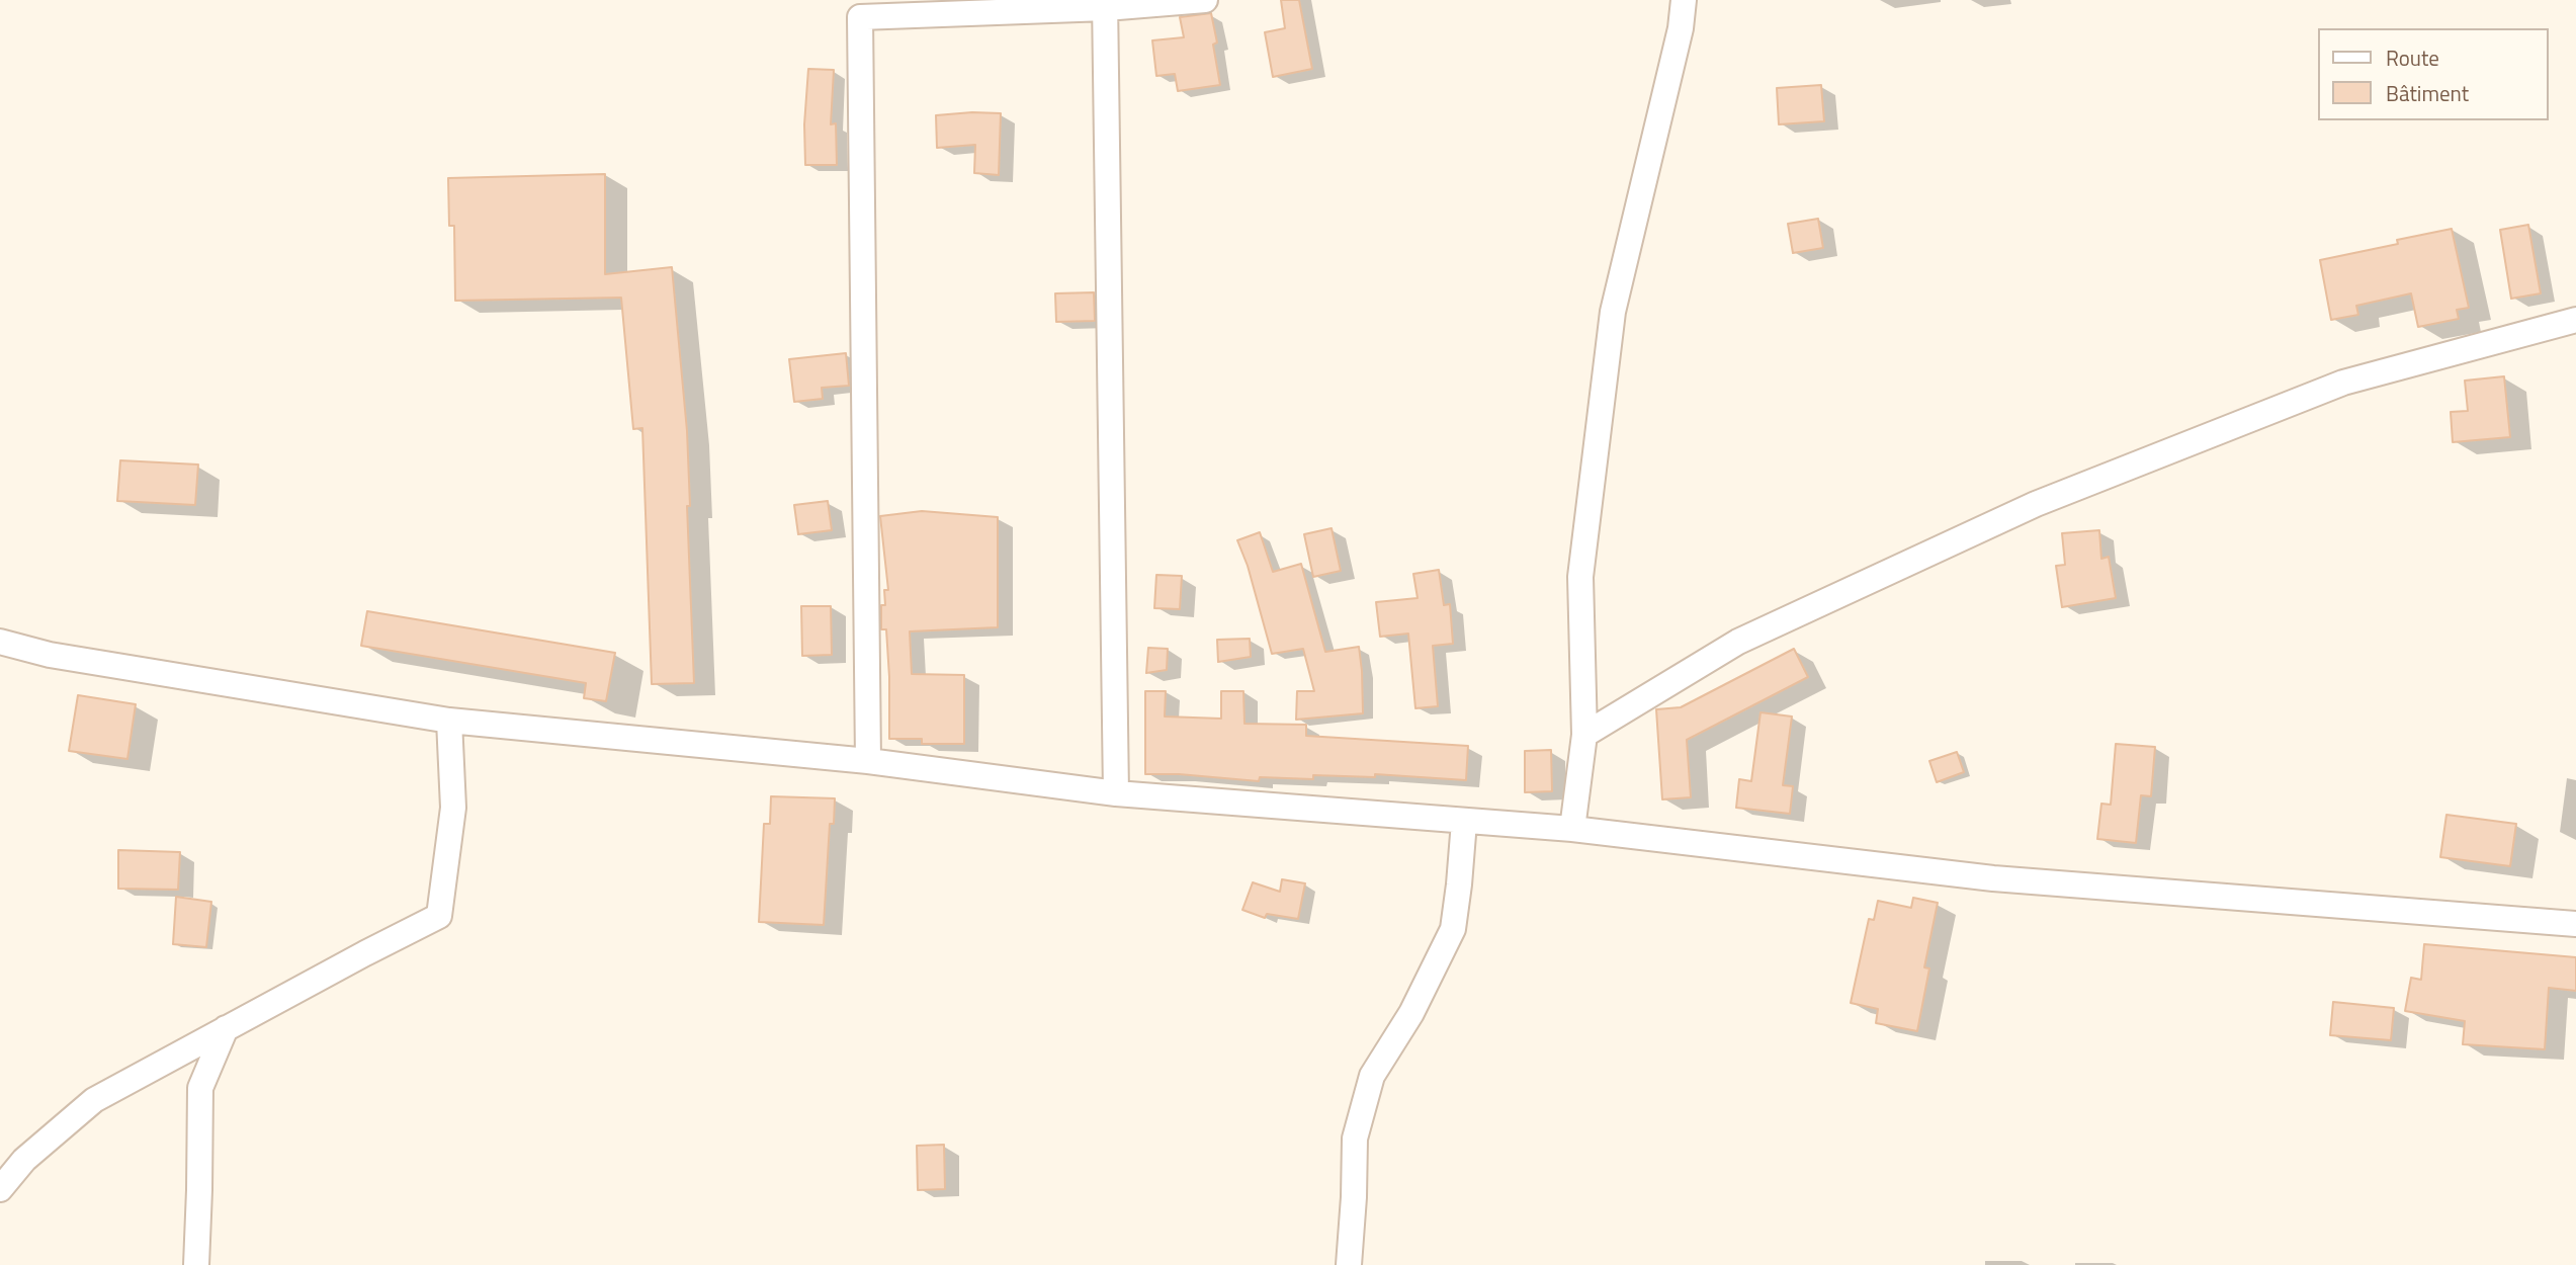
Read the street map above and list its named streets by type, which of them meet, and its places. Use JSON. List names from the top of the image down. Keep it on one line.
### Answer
{"legend":["Route","Bâtiment"]}
